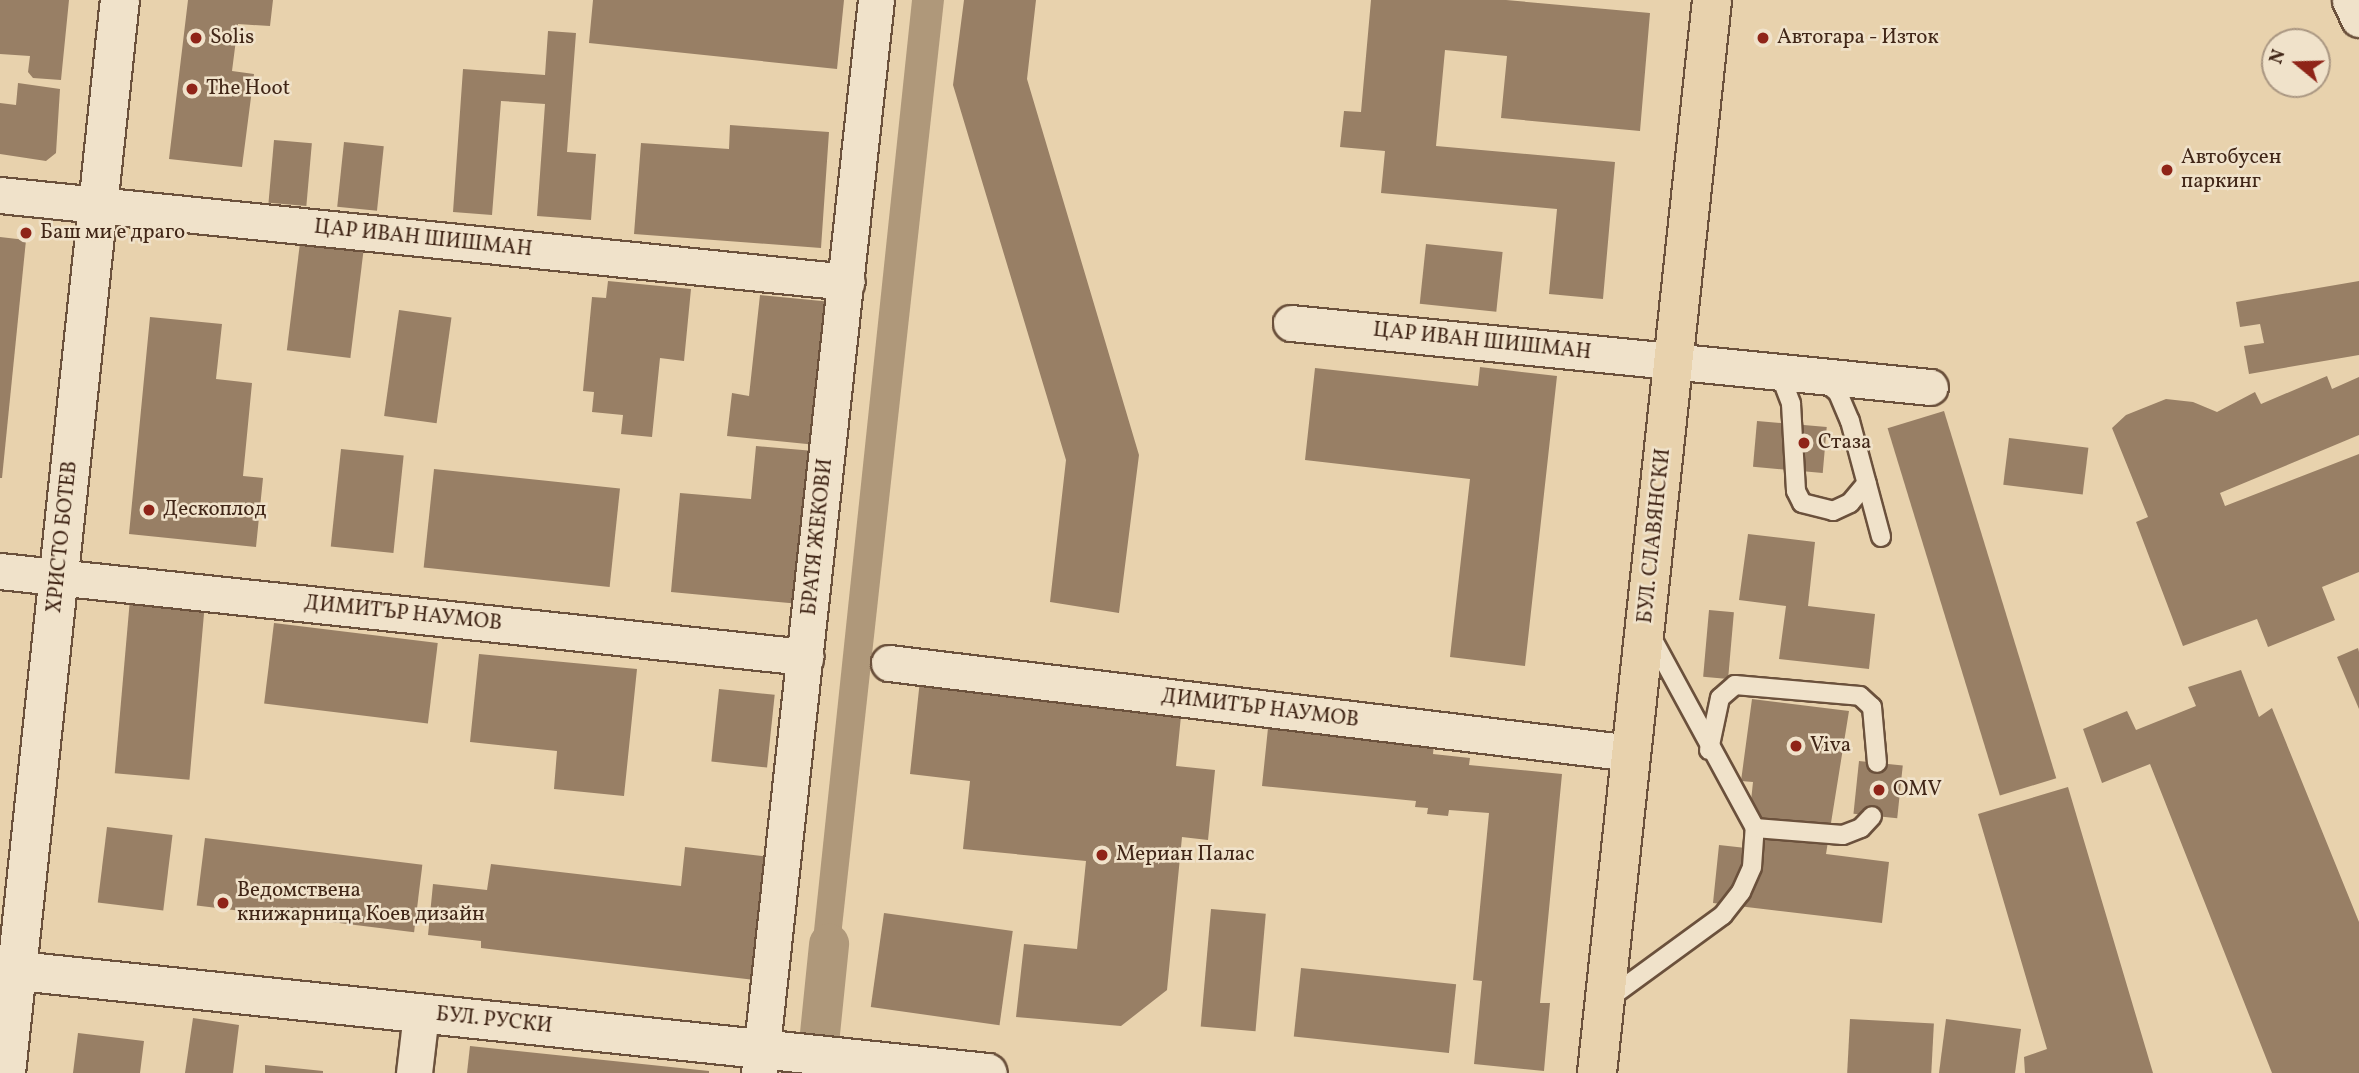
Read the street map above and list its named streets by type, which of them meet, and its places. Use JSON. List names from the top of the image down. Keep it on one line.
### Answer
{"streets":{"main road":["БУЛ. СЛАВЯНСКИ"],"street":["ЦАР ИВАН ШИШМАН","ХРИСТО БОТЕВ","БРАТЯ ЖЕКОВИ","ДИМИТЪР НАУМОВ","БУЛ. РУСКИ"]},"crossings":[["ЦАР ИВАН ШИШМАН","БУЛ. СЛАВЯНСКИ"],["ЦАР ИВАН ШИШМАН","ХРИСТО БОТЕВ"],["ЦАР ИВАН ШИШМАН","БРАТЯ ЖЕКОВИ"],["БУЛ. СЛАВЯНСКИ","ДИМИТЪР НАУМОВ"],["ХРИСТО БОТЕВ","ДИМИТЪР НАУМОВ"],["ХРИСТО БОТЕВ","БУЛ. РУСКИ"],["БРАТЯ ЖЕКОВИ","ДИМИТЪР НАУМОВ"],["БРАТЯ ЖЕКОВИ","БУЛ. РУСКИ"]],"places":["Solis","Автогара - Изток","The Hoot","Автобусен паркинг","Баш ми е драго","Стаза","Дескоплод","Viva","OMV","Мериан Палас","Ведомствена книжарница Коев дизайн"],"north":"left"}
